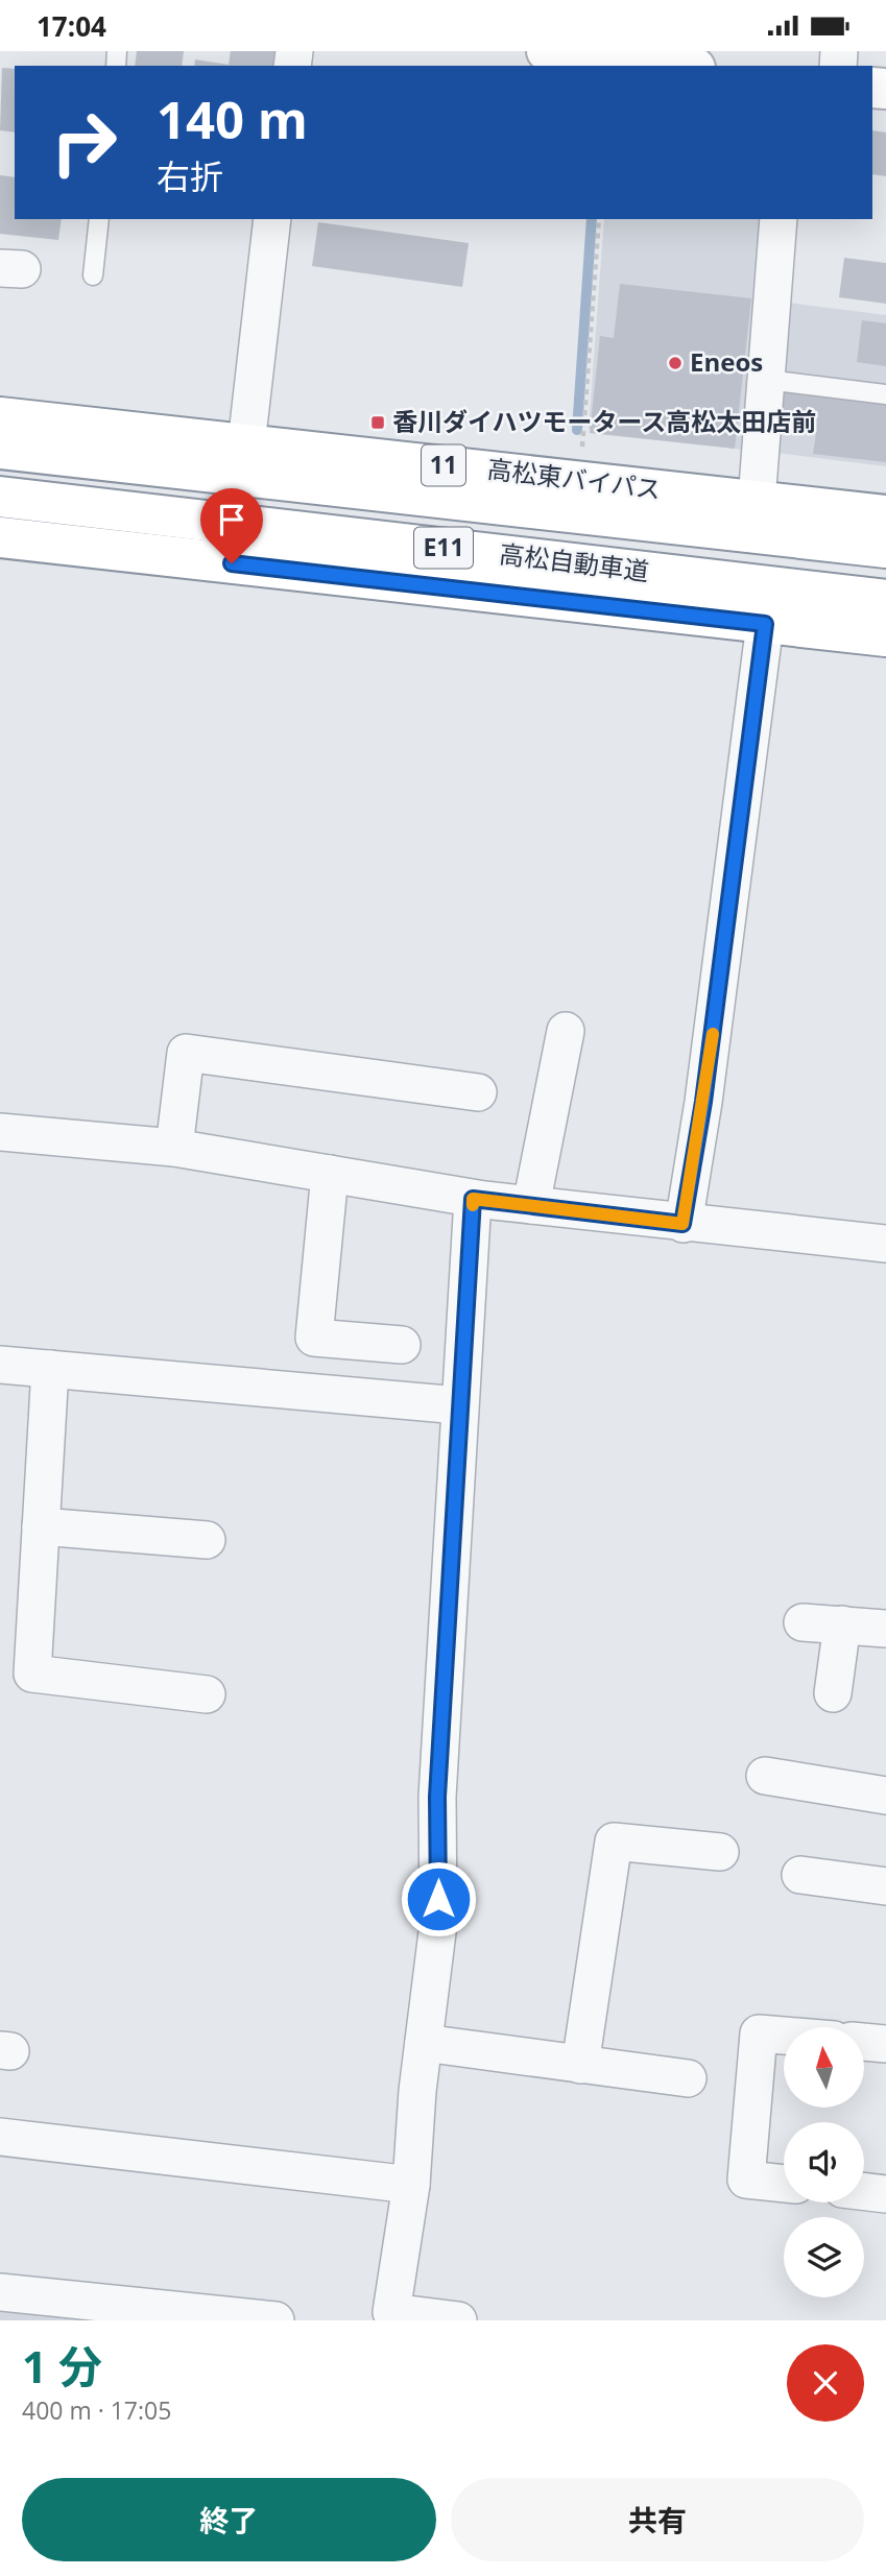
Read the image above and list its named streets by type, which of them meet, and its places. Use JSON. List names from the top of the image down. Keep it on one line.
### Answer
{"streets":{"main road":["11","高松東バイパス","E11","高松自動車道"]},"places":{"other":["Eneos"],"transit":["香川ダイハツモータース高松太田店前"]},"north":"top","page":{"status":"17:04","turn":["140 m","右折"],"heading":["1 分","400 m · 17:05"],"buttons":["終了","共有"]}}
